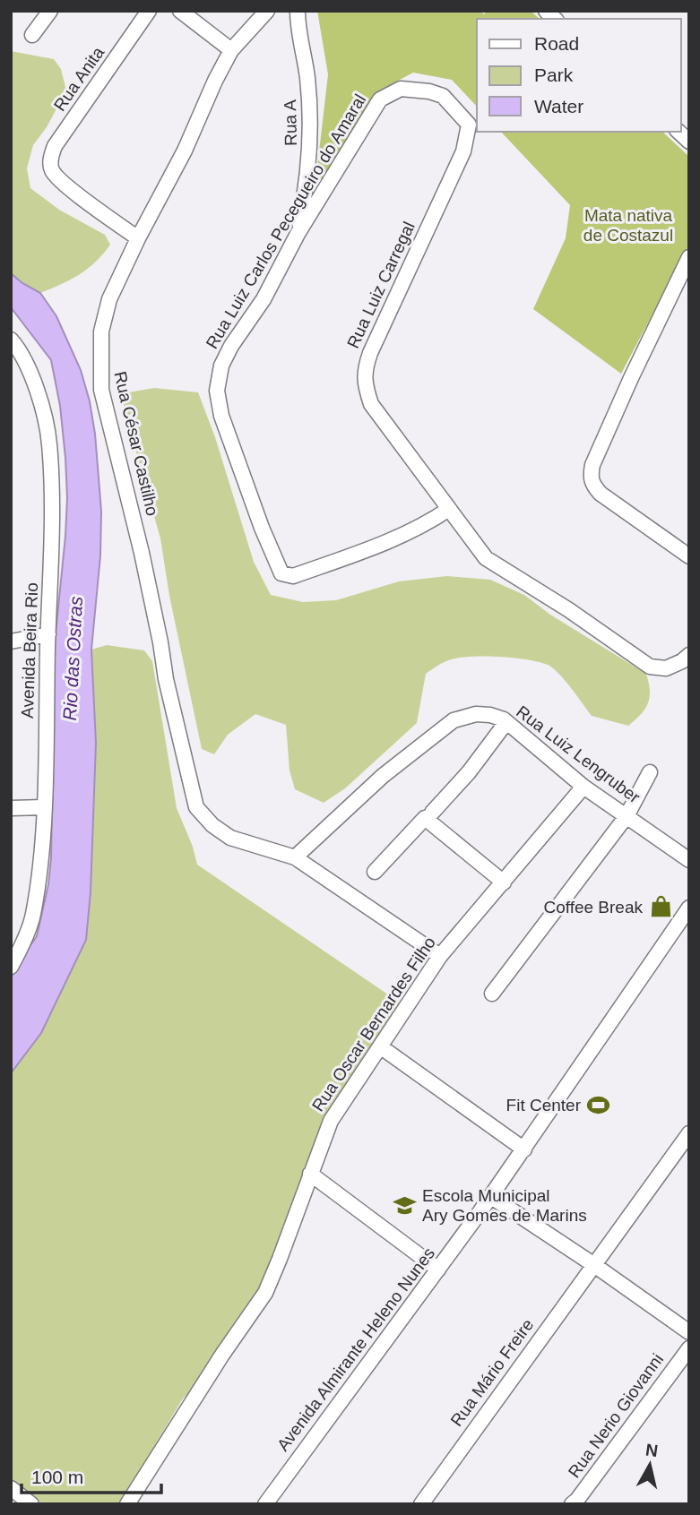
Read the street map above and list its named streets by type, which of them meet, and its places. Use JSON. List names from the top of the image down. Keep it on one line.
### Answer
{"streets":{"street":["Rua Anita","Rua A","Rua Luiz Carlos Pecegueiro do Amaral","Rua Luiz Carregal","Rua César Castilho","Avenida Beira Rio","Rua Luiz Lengruber","Rua Oscar Bernardes Filho","Avenida Almirante Heleno Nunes","Rua Mário Freire","Rua Nerio Giovanni"]},"crossings":[["Rua Anita","Rua César Castilho"],["Rua A","Rua Luiz Carlos Pecegueiro do Amaral"],["Rua Luiz Carlos Pecegueiro do Amaral","Rua Luiz Carregal"],["Rua César Castilho","Rua Luiz Lengruber"],["Rua César Castilho","Rua Oscar Bernardes Filho"],["Rua Luiz Lengruber","Rua Oscar Bernardes Filho"]],"water":["Rio das Ostras"],"parks":["Mata nativa de Costazul"],"places":{"shop":["Coffee Break"],"sports":["Fit Center"],"school or university":["Escola Municipal Ary Gomes de Marins"]},"legend":["Road","Park","Water"],"scale_bar":"100 m","north":"top"}
